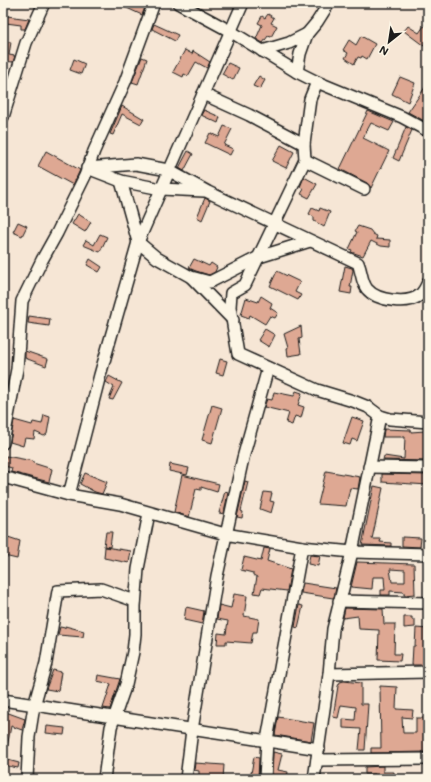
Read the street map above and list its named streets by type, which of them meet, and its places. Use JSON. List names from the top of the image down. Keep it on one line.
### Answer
{"north":"bottom left"}
